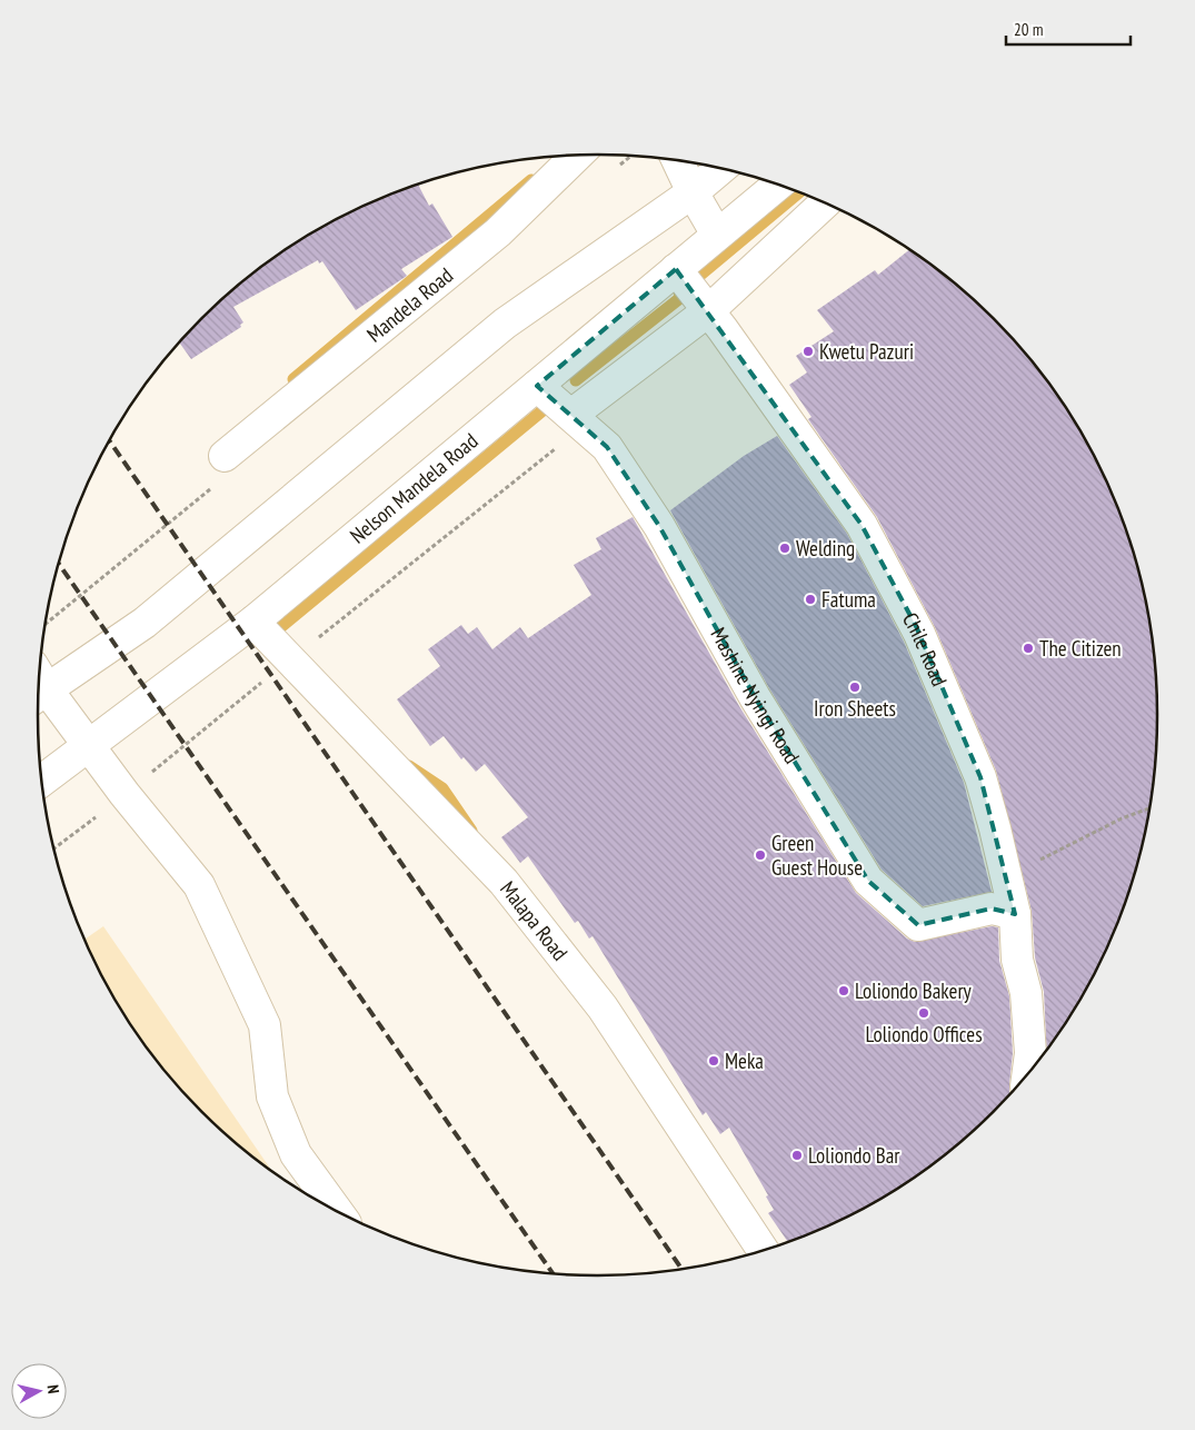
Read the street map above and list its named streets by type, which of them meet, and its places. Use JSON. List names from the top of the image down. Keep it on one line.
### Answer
{"streets":{"street":["Mandela Road","Nelson Mandela Road","Chile Road","Mashine Nyingi Road","Malapa Road"]},"crossings":[["Nelson Mandela Road","Chile Road"],["Nelson Mandela Road","Mashine Nyingi Road"],["Nelson Mandela Road","Malapa Road"],["Chile Road","Mashine Nyingi Road"]],"places":["Kwetu Pazuri","Welding","Fatuma","The Citizen","Iron Sheets","Green Guest House","Loliondo Bakery","Loliondo Offices","Meka","Loliondo Bar"],"scale_bar":"20 m","north":"right"}
